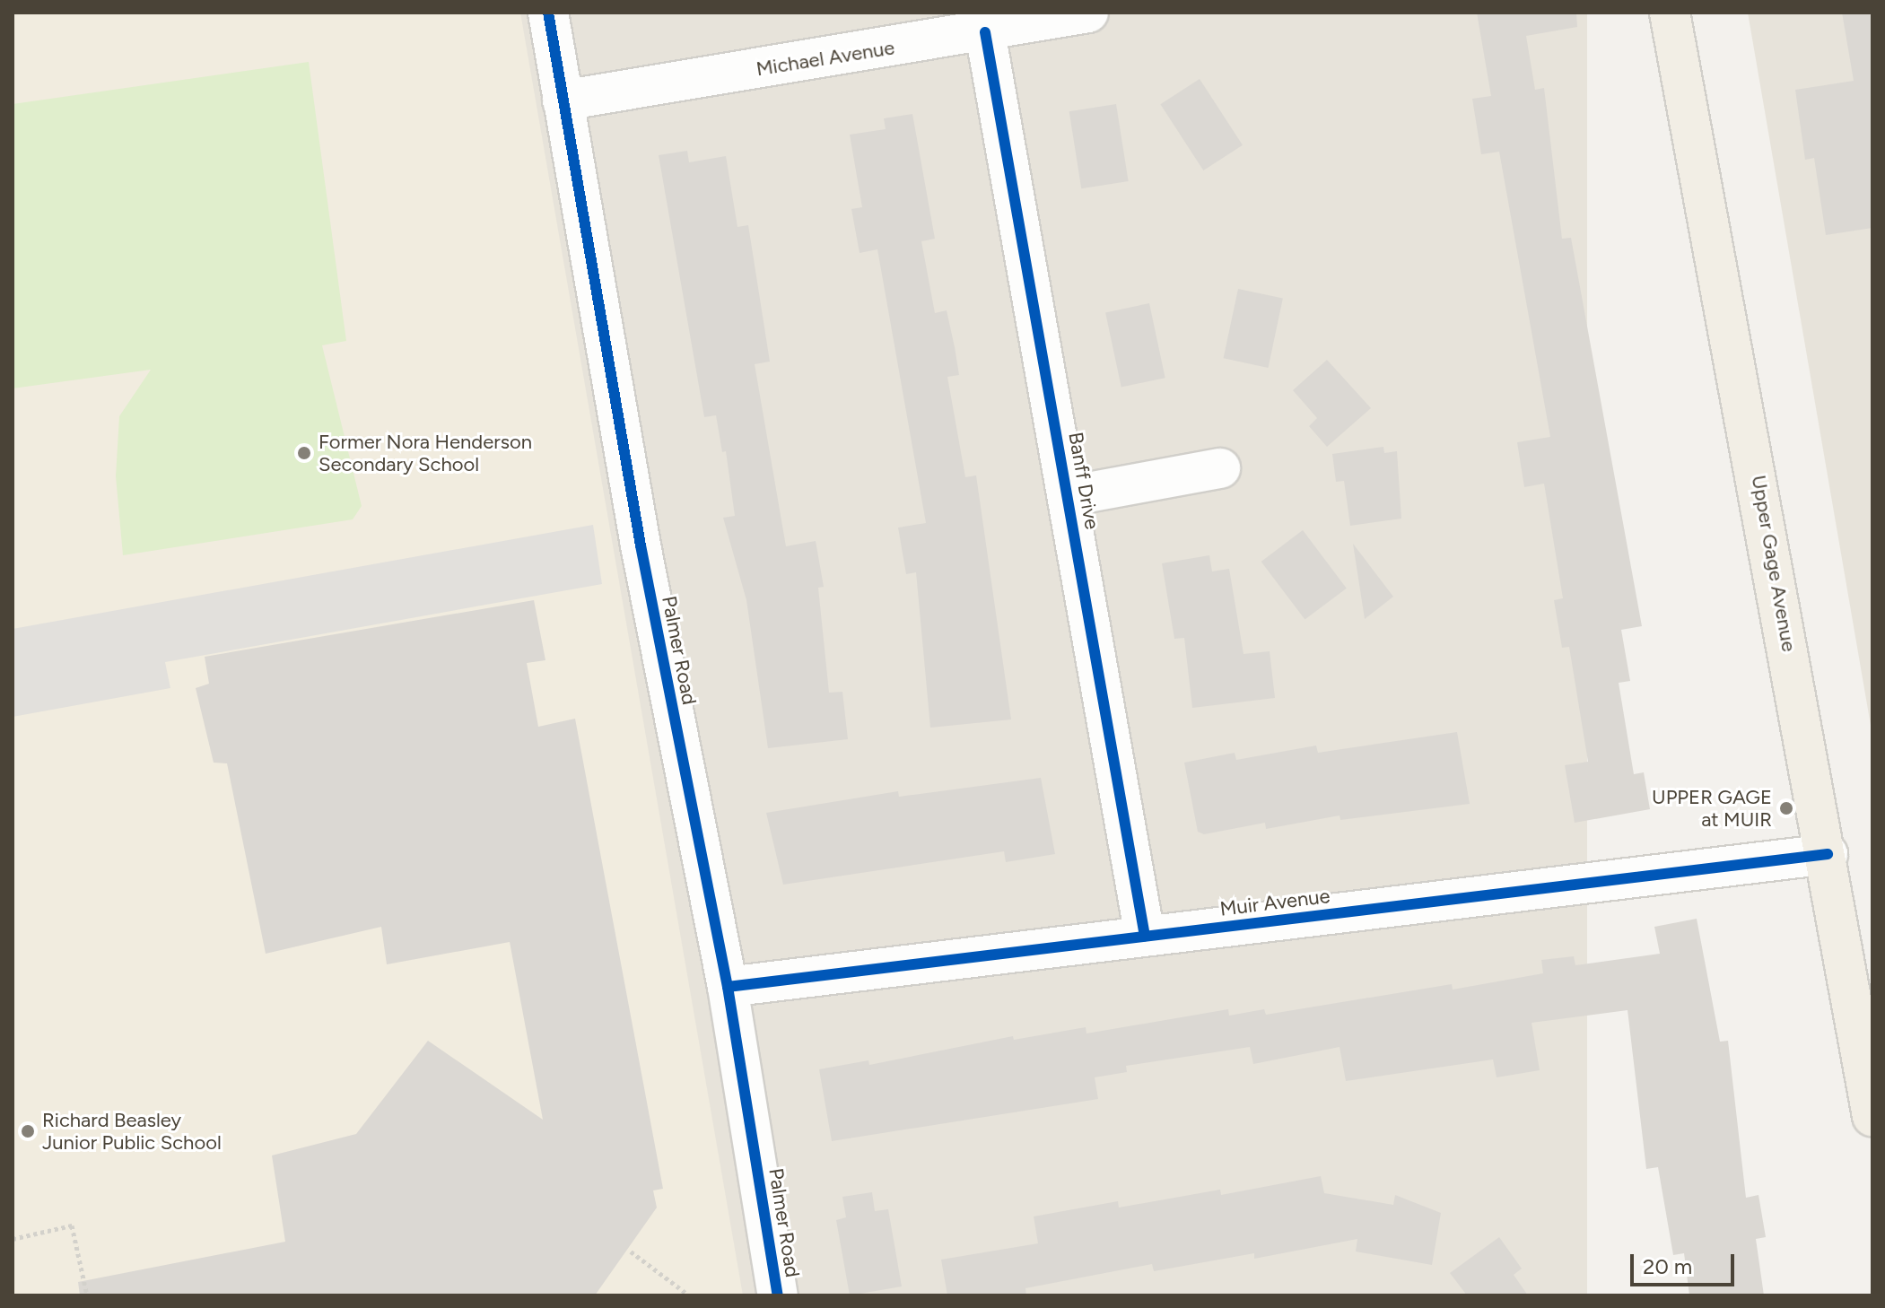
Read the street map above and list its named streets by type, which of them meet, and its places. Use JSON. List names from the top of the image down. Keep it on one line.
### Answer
{"streets":{"main road":["Upper Gage Avenue"],"street":["Michael Avenue","Banff Drive","Palmer Road","Muir Avenue"]},"crossings":[["Michael Avenue","Banff Drive"],["Michael Avenue","Palmer Road"],["Banff Drive","Muir Avenue"],["Upper Gage Avenue","Muir Avenue"],["Palmer Road","Muir Avenue"]],"places":["Former Nora Henderson Secondary School","UPPER GAGE at MUIR","Richard Beasley Junior Public School"],"scale_bar":"20 m"}
